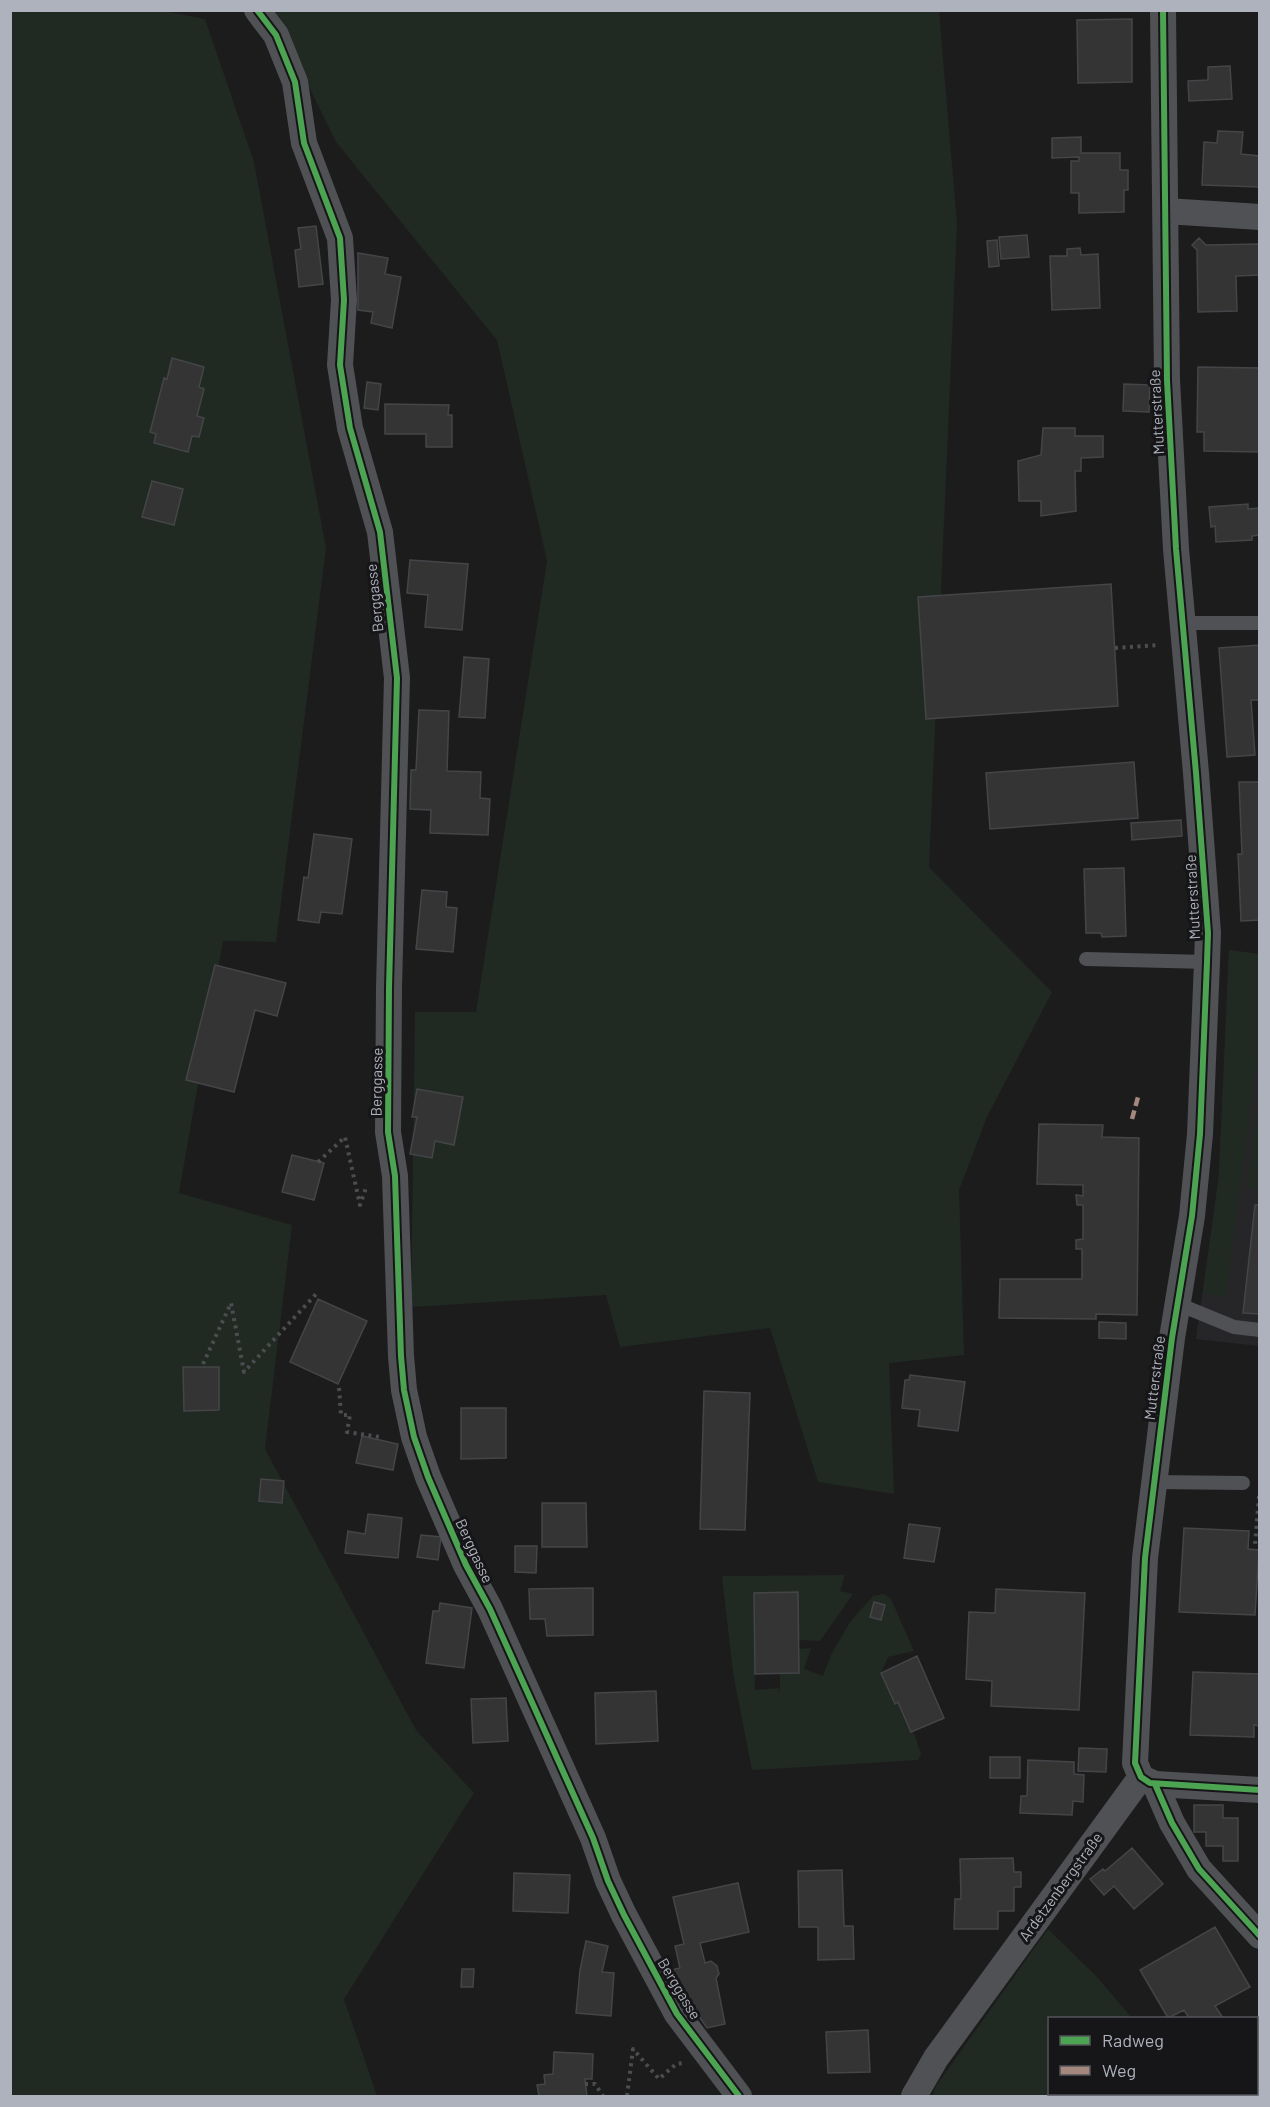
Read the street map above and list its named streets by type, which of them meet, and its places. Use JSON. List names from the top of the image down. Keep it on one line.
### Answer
{"streets":{"street":["Mutterstraße","Berggasse","Ardetzenbergstraße"]},"crossings":[["Mutterstraße","Ardetzenbergstraße"]],"legend":["Radweg","Weg"]}
